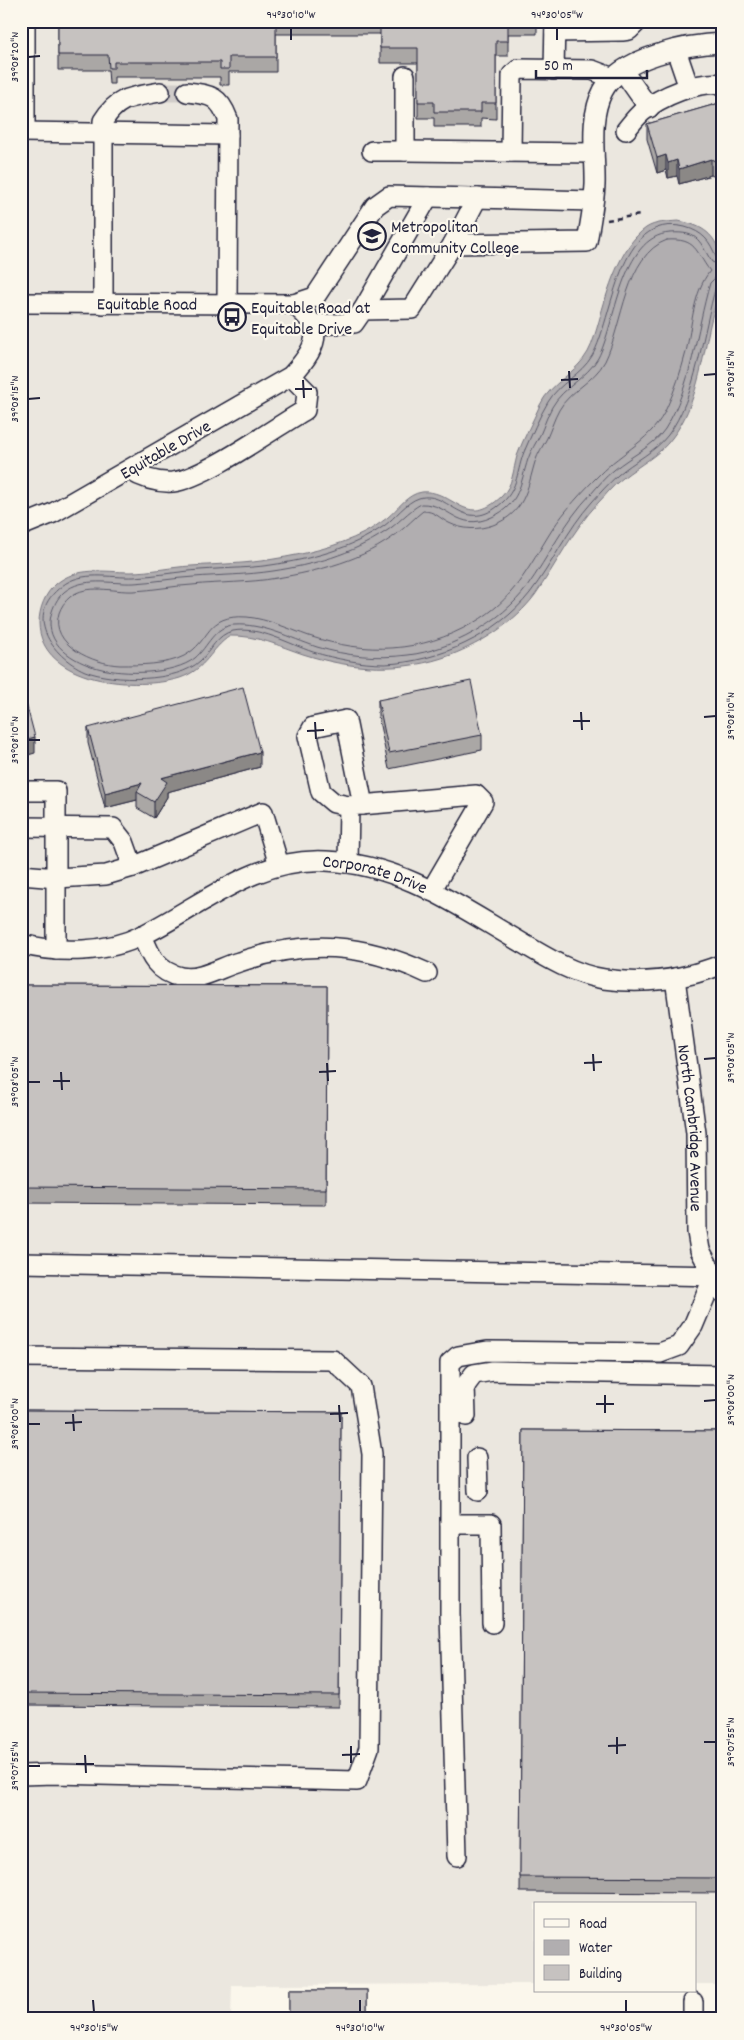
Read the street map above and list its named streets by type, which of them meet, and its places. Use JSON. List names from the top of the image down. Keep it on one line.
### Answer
{"streets":{"street":["Equitable Road","Equitable Drive","Corporate Drive","North Cambridge Avenue"]},"crossings":[["Corporate Drive","North Cambridge Avenue"]],"places":{"school or university":["Metropolitan Community College"],"bus stop":["Equitable Road at Equitable Drive"]},"legend":["Road","Water","Building"],"scale_bar":"50 m","coordinates":["94°30'10\"W","94°30'05\"W","39°08'20\"N","39°08'15\"N","39°08'10\"N","39°08'05\"N","39°08'00\"N","39°07'55\"N","94°30'15\"W"]}
